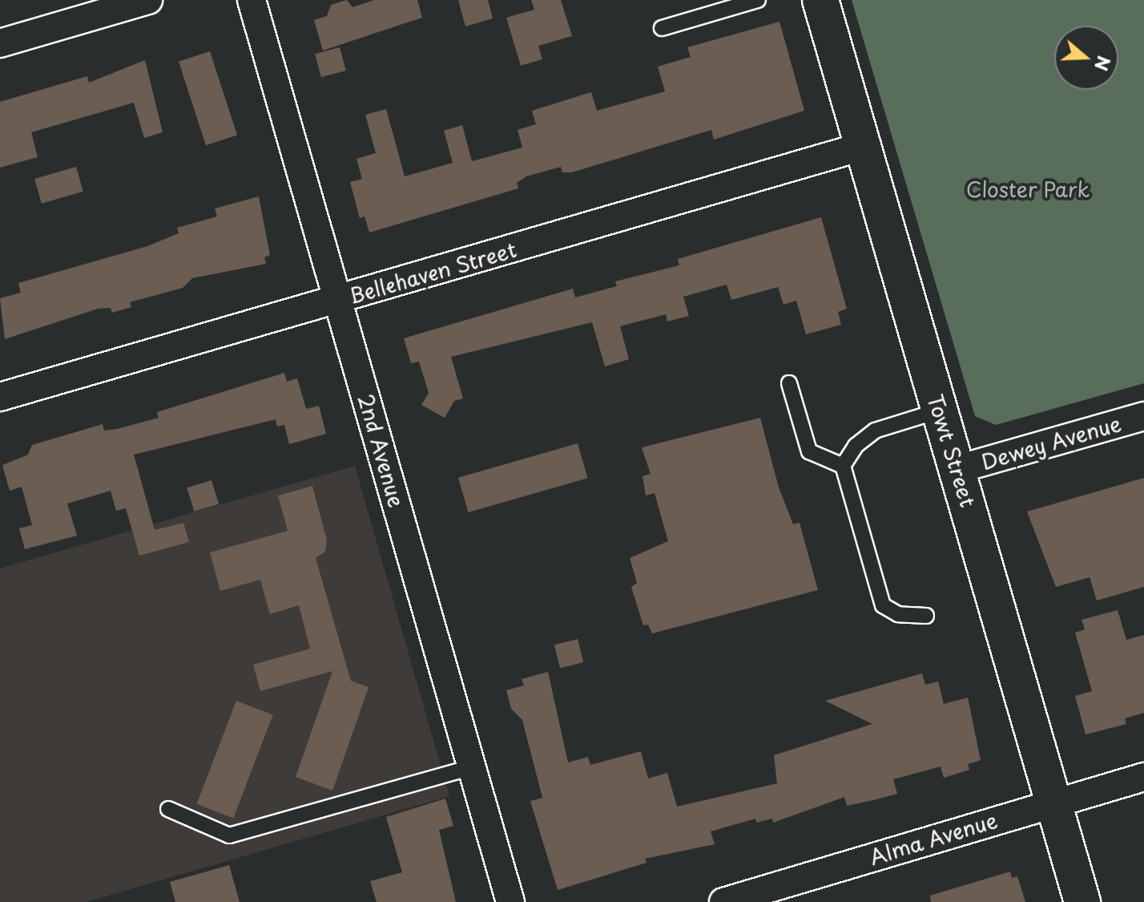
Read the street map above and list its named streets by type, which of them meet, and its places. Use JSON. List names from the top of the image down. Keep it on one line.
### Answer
{"streets":{"street":["Bellehaven Street","Dewey Avenue","2nd Avenue","Towt Street","Alma Avenue"]},"crossings":[["Bellehaven Street","2nd Avenue"],["Bellehaven Street","Towt Street"],["Dewey Avenue","Towt Street"],["Towt Street","Alma Avenue"]],"parks":["Closter Park"],"north":"right"}
